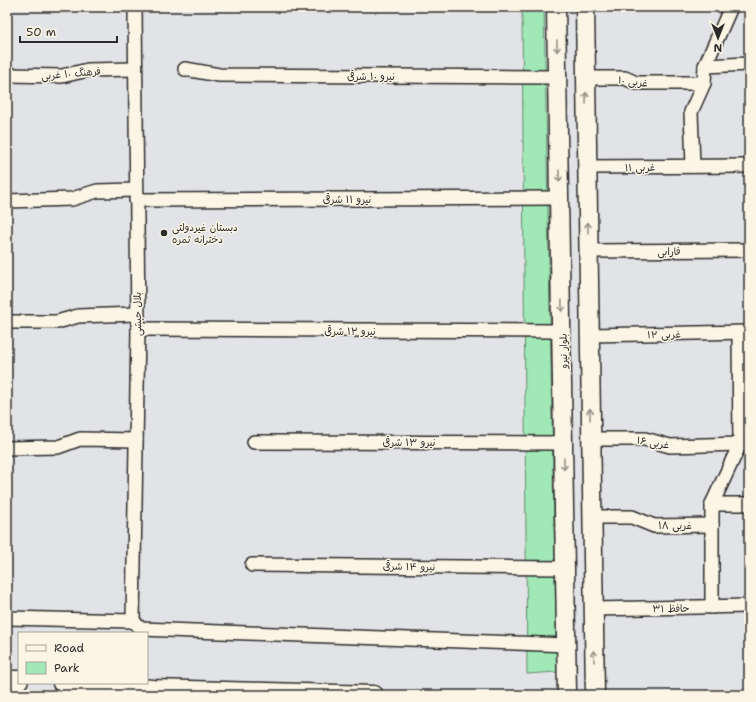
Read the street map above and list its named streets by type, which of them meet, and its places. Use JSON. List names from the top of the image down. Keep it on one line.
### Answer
{"streets":{"street":["فرهنگ ۱۰ غربی","نیرو ۱۰ شرقی","۱۰ غربی","۱۱ غربی","نیرو ۱۱ شرقی","فارابی","بلال حبشی","نیرو ۱۲ شرقی","۱۲ غربی","بلوار نیرو","نیرو ۱۳ شرقی","۱۶ غربی","۱۸ غربی","نیرو ۱۴ شرقی","حافظ ۳۱"]},"crossings":[["فرهنگ ۱۰ غربی","بلال حبشی"],["نیرو ۱۰ شرقی","بلوار نیرو"],["نیرو ۱۱ شرقی","بلال حبشی"],["نیرو ۱۱ شرقی","بلوار نیرو"],["بلال حبشی","نیرو ۱۲ شرقی"],["نیرو ۱۲ شرقی","بلوار نیرو"],["بلوار نیرو","نیرو ۱۳ شرقی"],["بلوار نیرو","نیرو ۱۴ شرقی"]],"places":["دبستان غیردولتی دخترانه ثمره"],"legend":["Road","Park"],"scale_bar":"50 m","north":"bottom"}
